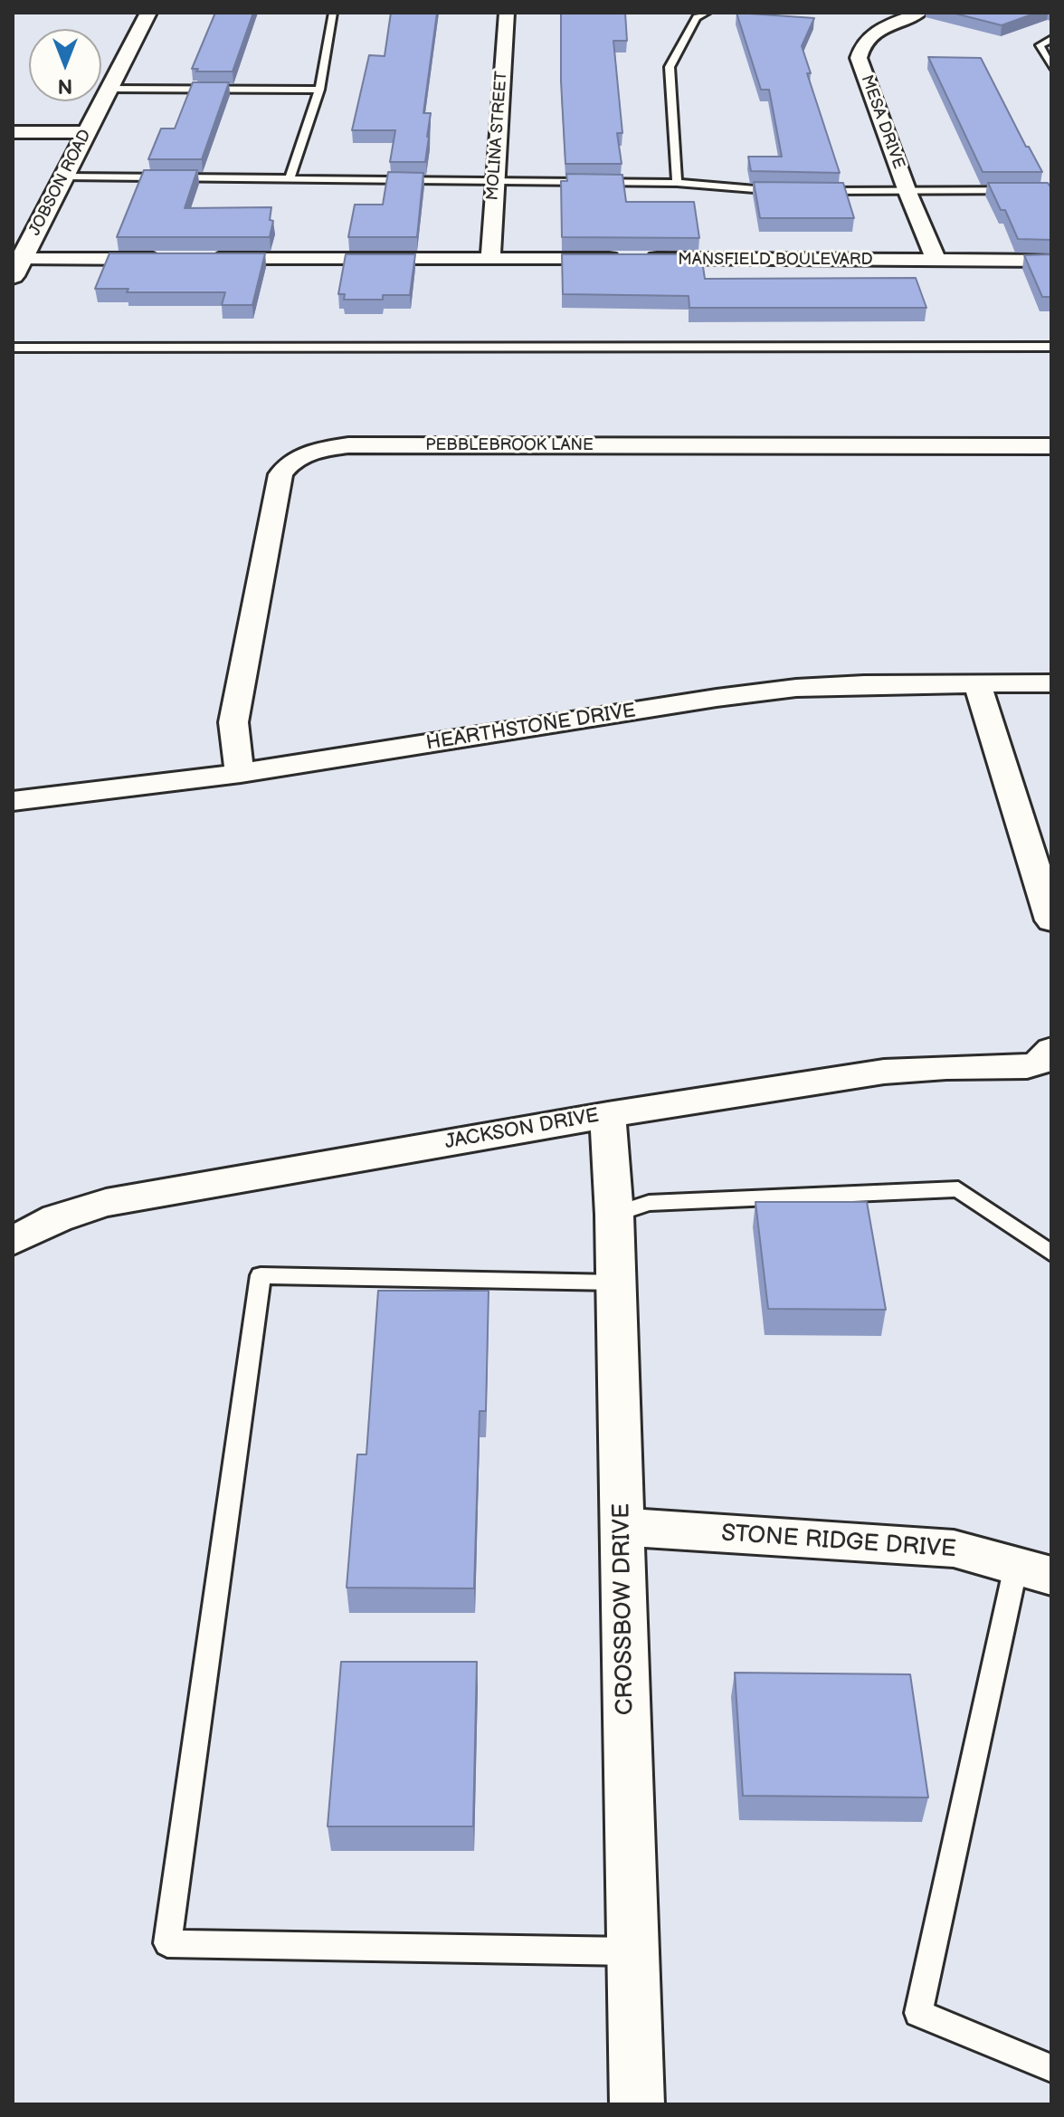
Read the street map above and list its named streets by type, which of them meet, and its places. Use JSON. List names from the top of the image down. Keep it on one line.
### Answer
{"streets":{"street":["MESA DRIVE","MOLINA STREET","JOBSON ROAD","MANSFIELD BOULEVARD","PEBBLEBROOK LANE","HEARTHSTONE DRIVE","JACKSON DRIVE","STONE RIDGE DRIVE","CROSSBOW DRIVE"]},"crossings":[["MESA DRIVE","MANSFIELD BOULEVARD"],["MOLINA STREET","MANSFIELD BOULEVARD"],["PEBBLEBROOK LANE","HEARTHSTONE DRIVE"],["JACKSON DRIVE","CROSSBOW DRIVE"],["STONE RIDGE DRIVE","CROSSBOW DRIVE"]],"north":"bottom"}
